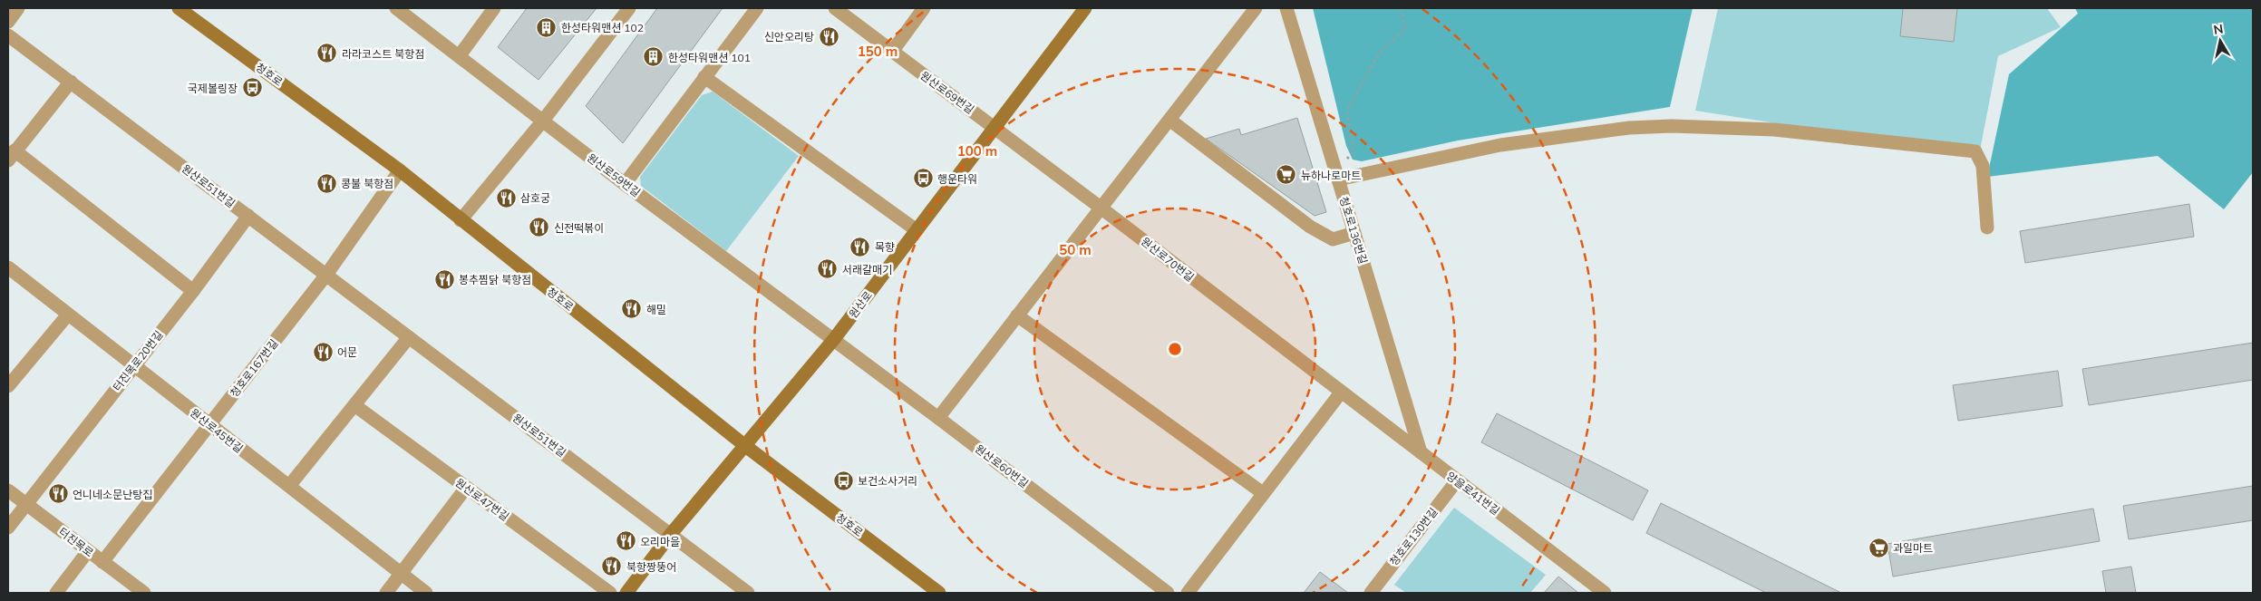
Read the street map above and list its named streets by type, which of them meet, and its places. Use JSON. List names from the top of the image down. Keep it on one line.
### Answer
{"streets":{"street":["청호로","원산로69번길","원산로59번길","원산로51번길","청호로136번길","원산로70번길","원산로","터진목로20번길","청호로167번길","원산로45번길","원산로60번길","양을로41번길","원산로47번길","청호로130번길","터진목로"]},"crossings":[["청호로","원산로"],["청호로","청호로167번길"],["원산로69번길","원산로70번길"],["원산로69번길","원산로"],["원산로59번길","원산로"],["원산로59번길","원산로60번길"],["원산로51번길","원산로"],["원산로51번길","터진목로20번길"],["원산로51번길","청호로167번길"],["청호로136번길","양을로41번길"],["원산로70번길","원산로"],["원산로70번길","양을로41번길"],["원산로","원산로60번길"],["터진목로20번길","원산로45번길"],["터진목로20번길","터진목로"],["청호로167번길","원산로45번길"],["청호로167번길","터진목로"],["양을로41번길","청호로130번길"]],"places":{"building":["한성타워맨션 102","한성타워맨션 101"],"restaurant":["신안오리탕","라라코스트 북항점","콩불 북항점","삼호궁","신전떡볶이","목향","서래갈매기","봉추찜닭 북항점","해밀","어문","언니네소문난탕집","오리마을","북항짱뚱어"],"bus stop":["국제볼링장","행운타워","보건소사거리"],"supermarket":["뉴하나로마트","과일마트"]},"north":"top","rings":["150 m","100 m","50 m"]}
